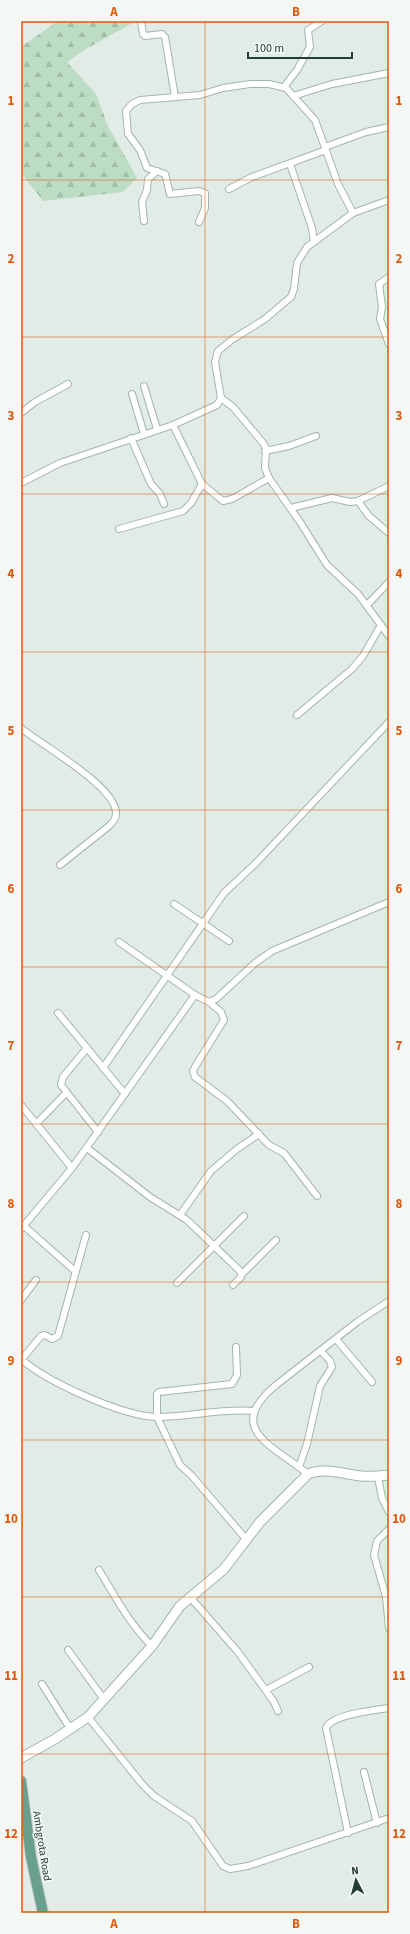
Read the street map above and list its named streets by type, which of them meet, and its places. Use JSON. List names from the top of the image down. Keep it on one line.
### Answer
{"streets":{"main road":["Ambgrota Road"]},"scale_bar":"100 m","north":"top","grid":{"columns":["A","B"],"rows":["1","2","3","4","5","6","7","8","9","10","11","12"]}}
